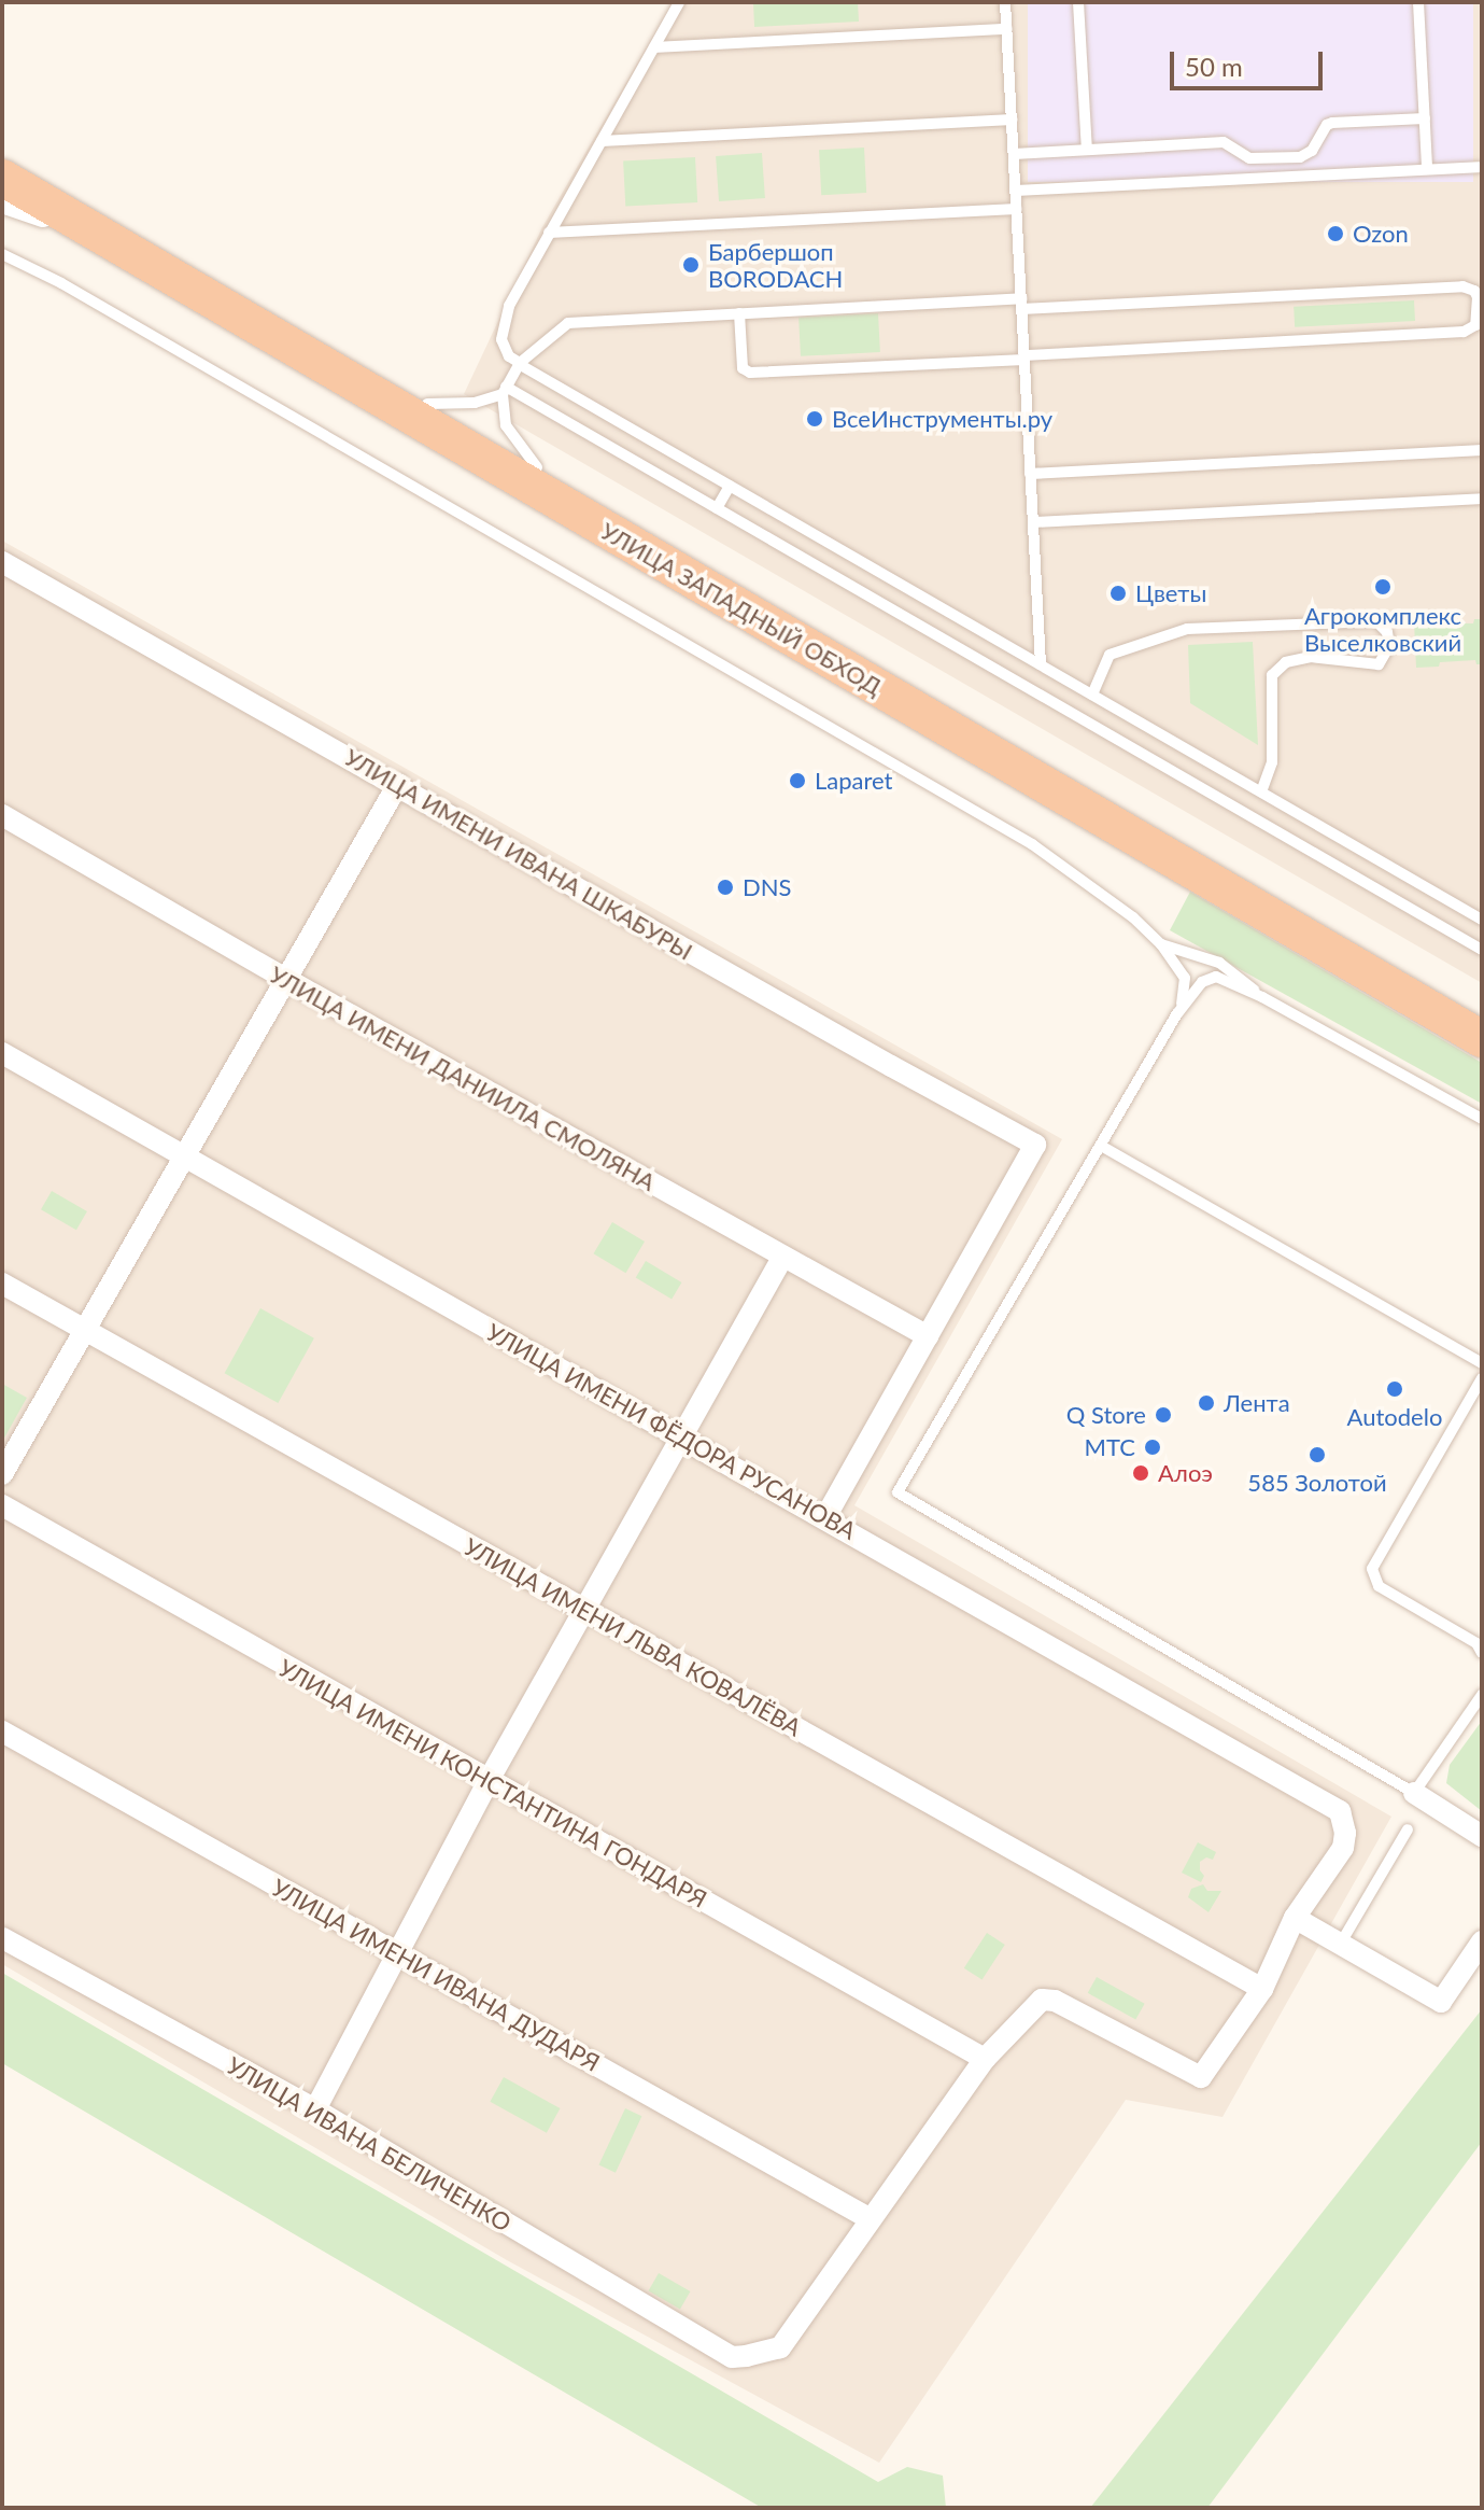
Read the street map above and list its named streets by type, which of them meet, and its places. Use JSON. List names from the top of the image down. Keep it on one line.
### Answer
{"streets":{"highway":["УЛИЦА ЗАПАДНЫЙ ОБХОД"],"street":["УЛИЦА ИМЕНИ ИВАНА ШКАБУРЫ","УЛИЦА ИМЕНИ ДАНИИЛА СМОЛЯНА","УЛИЦА ИМЕНИ ФЁДОРА РУСАНОВА","УЛИЦА ИМЕНИ ЛЬВА КОВАЛЁВА","УЛИЦА ИМЕНИ КОНСТАНТИНА ГОНДАРЯ","УЛИЦА ИМЕНИ ИВАНА ДУДАРЯ","УЛИЦА ИВАНА БЕЛИЧЕНКО"]},"crossings":[["УЛИЦА ИМЕНИ ИВАНА ШКАБУРЫ","УЛИЦА ИМЕНИ ДАНИИЛА СМОЛЯНА"],["УЛИЦА ИМЕНИ ИВАНА ДУДАРЯ","УЛИЦА ИВАНА БЕЛИЧЕНКО"]],"places":["Ozon","Барбершоп BORODACH","ВсеИнструменты.ру","Агрокомплекс Выселковский","Цветы","Laparet","DNS","Autodelo","Лента","Q Store","МТС","585 Золотой","Алоэ"],"scale_bar":"50 m"}
